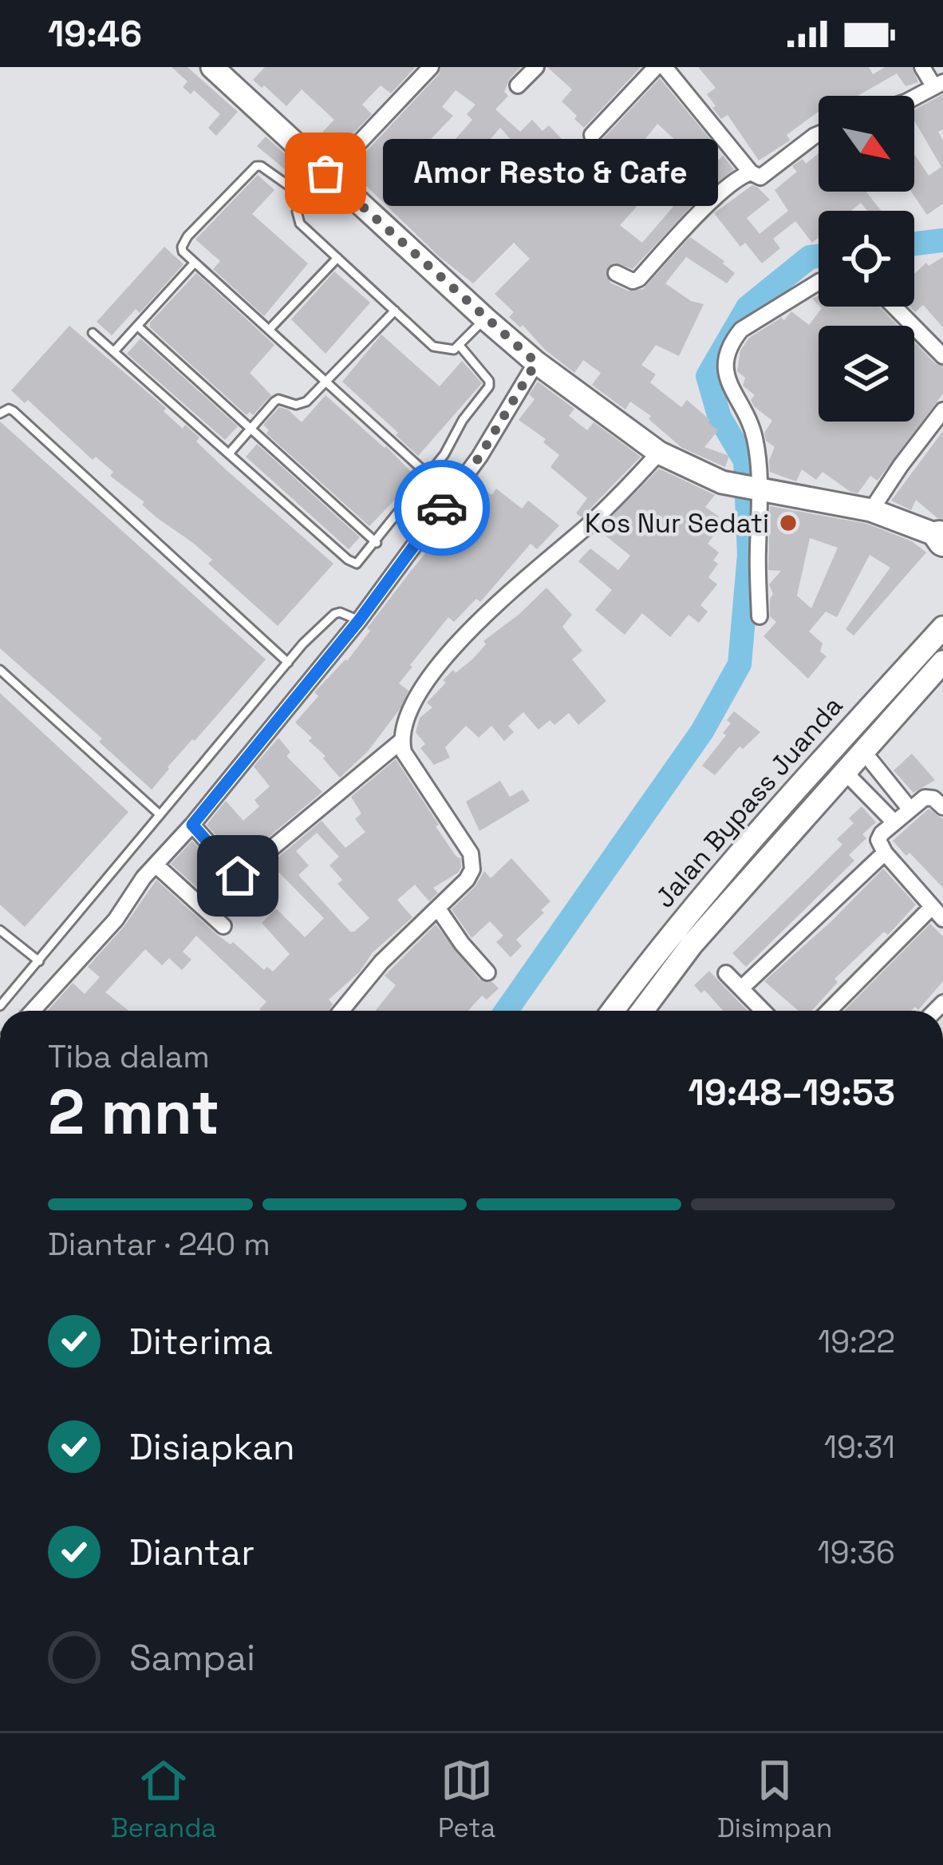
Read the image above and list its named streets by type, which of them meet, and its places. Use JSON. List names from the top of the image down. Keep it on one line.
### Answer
{"streets":{"main road":["Jalan Bypass Juanda"]},"places":["Amor Resto & Cafe","Kos Nur Sedati"],"north":"bottom right","page":{"status":"19:46","bubble":"Amor Resto & Cafe","heading":["2 mnt","Tiba dalam","19:48–19:53"],"bar":"Diantar · 240 m","list":[["Diterima","19:22"],["Disiapkan","19:31"],["Diantar","19:36"],"Sampai"],"tabs":["Beranda","Peta","Disimpan"]}}
